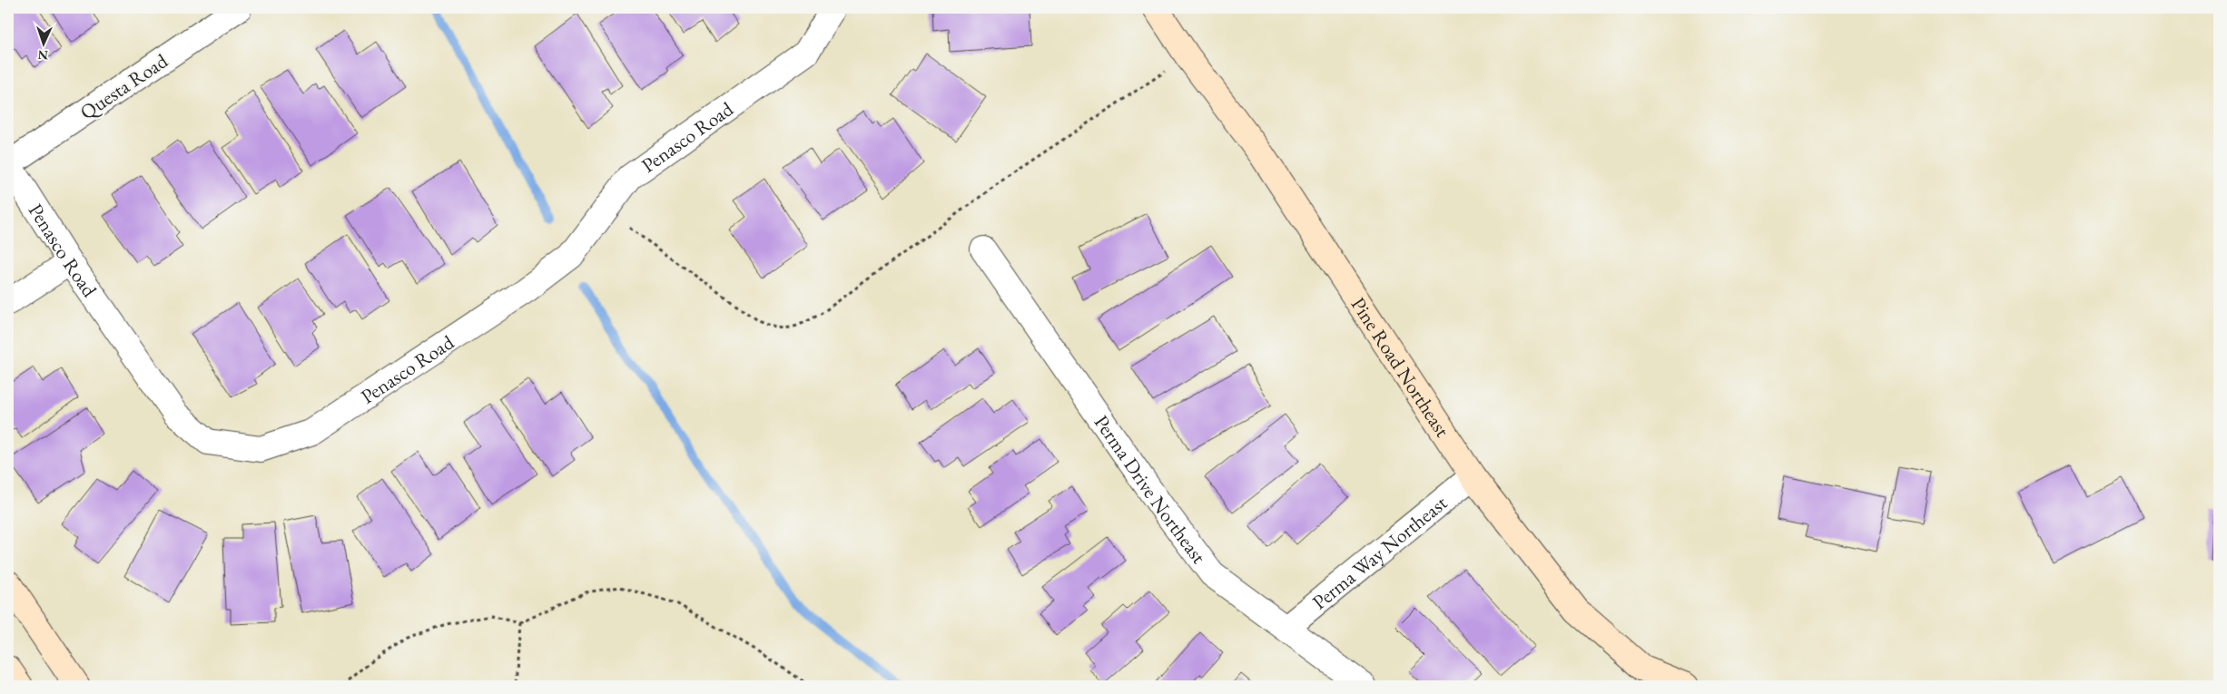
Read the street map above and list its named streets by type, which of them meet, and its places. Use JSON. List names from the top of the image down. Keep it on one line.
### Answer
{"streets":{"street":["Questa Road","Penasco Road","Pine Road Northeast","Perma Drive Northeast","Perma Way Northeast"]},"crossings":[["Questa Road","Penasco Road"],["Pine Road Northeast","Perma Way Northeast"],["Perma Drive Northeast","Perma Way Northeast"]],"north":"bottom"}
